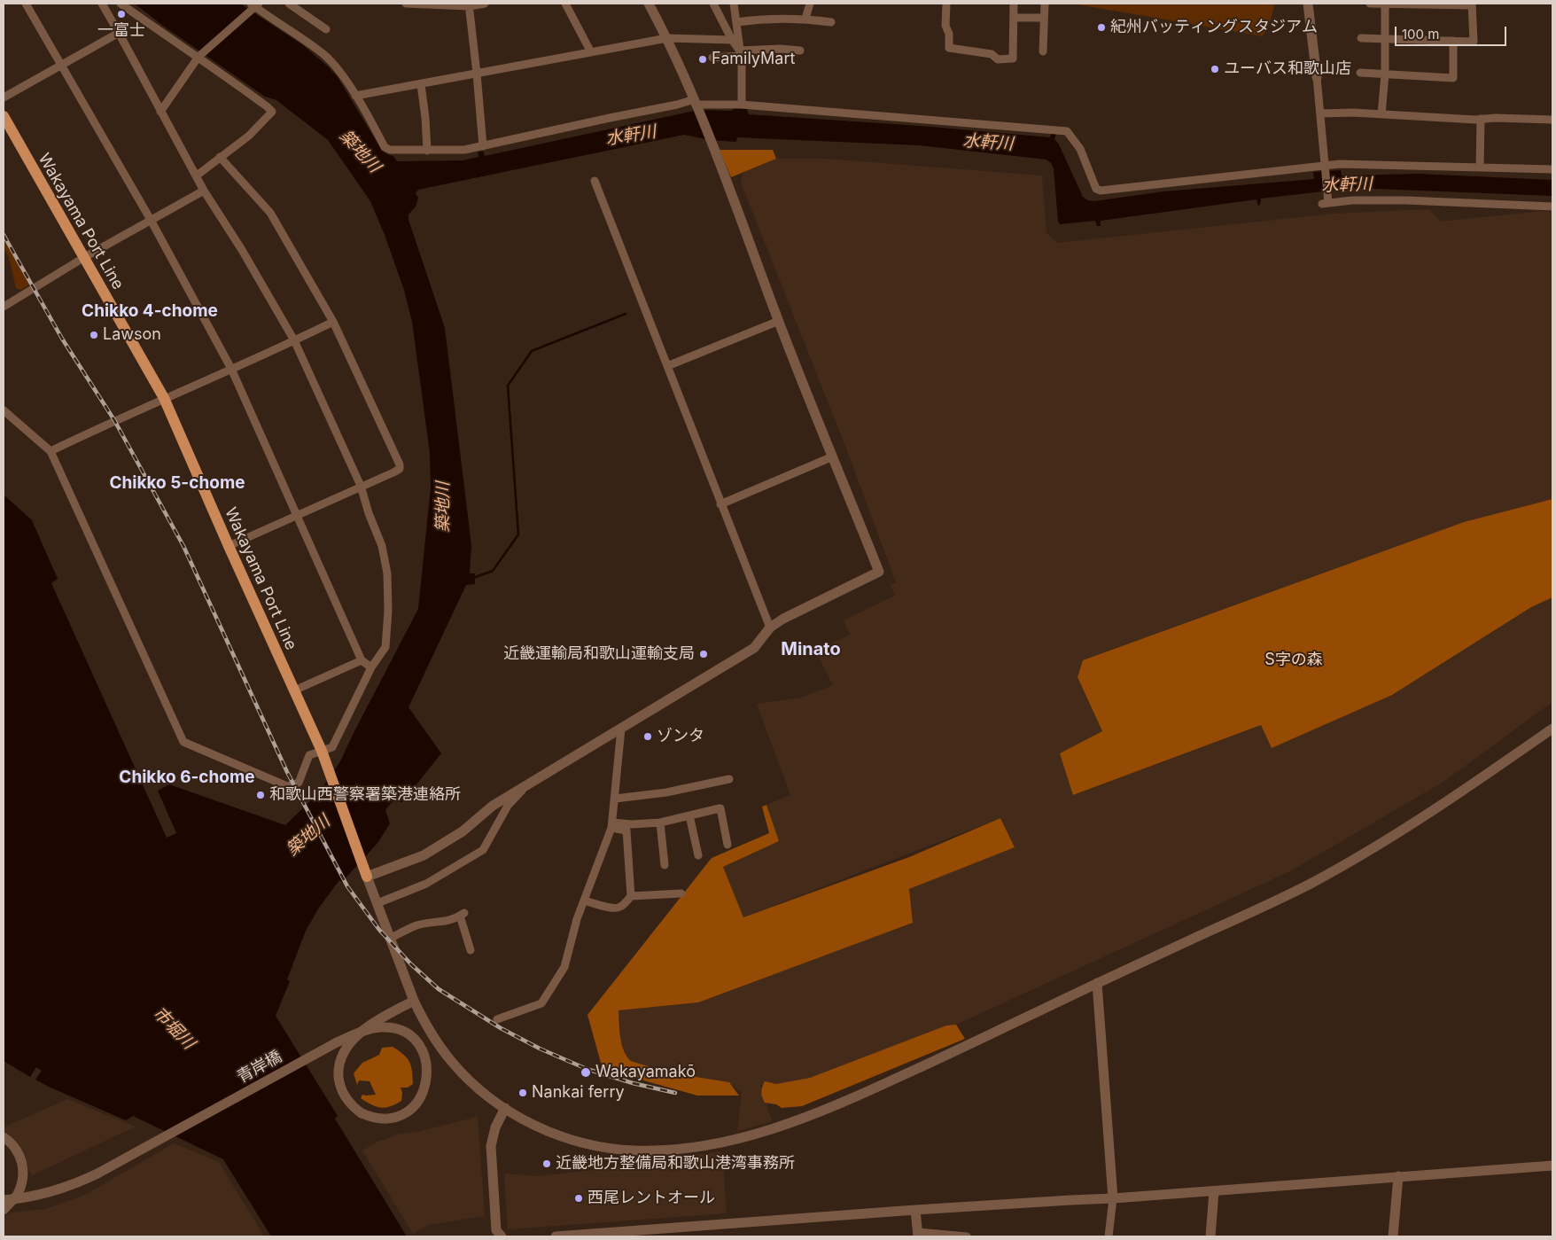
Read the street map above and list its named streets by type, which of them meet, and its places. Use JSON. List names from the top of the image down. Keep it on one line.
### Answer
{"streets":{"main road":["Wakayama Port Line"],"street":["青岸橋"]},"districts":["Chikko 4-chome","Chikko 5-chome","Minato","Chikko 6-chome"],"water":["水軒川","築地川","市堀川"],"parks":["S字の森"],"places":["一富士","紀州バッティングスタジアム","FamilyMart","ユーバス和歌山店","Lawson","近畿運輸局和歌山運輸支局","ゾンタ","和歌山西警察署築港連絡所","Wakayamakō","Nankai ferry","近畿地方整備局和歌山港湾事務所","西尾レントオール"],"scale_bar":"100 m"}
